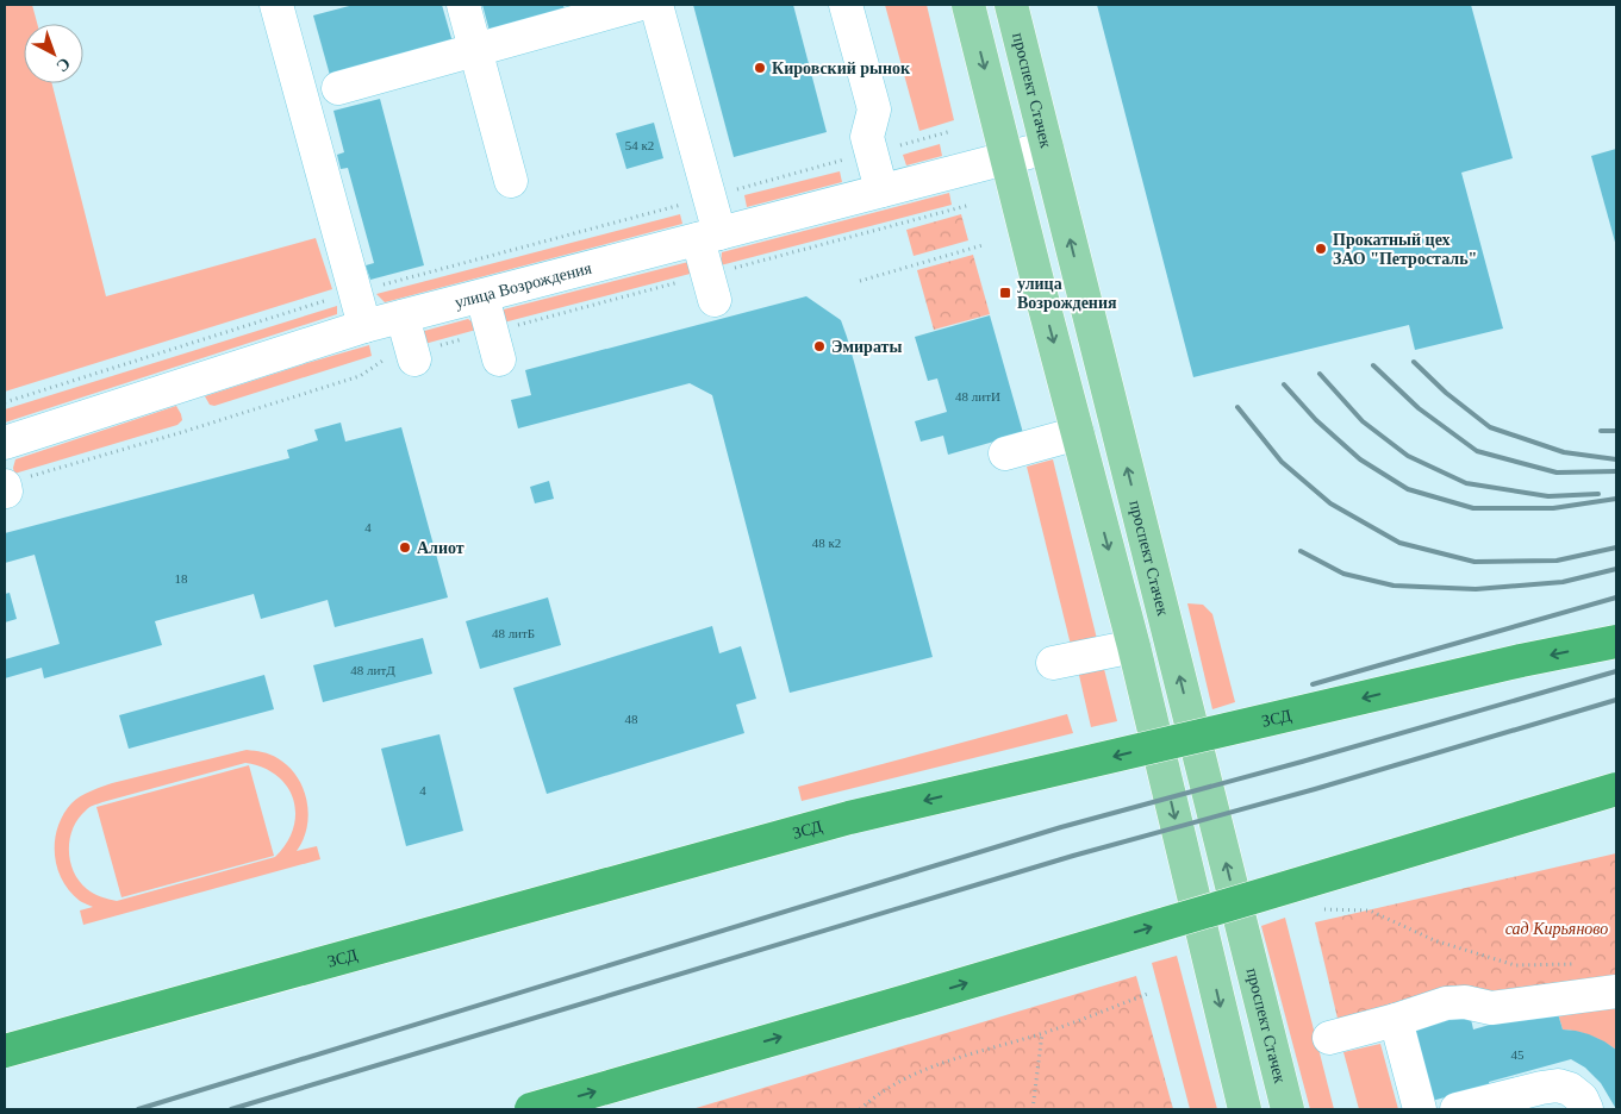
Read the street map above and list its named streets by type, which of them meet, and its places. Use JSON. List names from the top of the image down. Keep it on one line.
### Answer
{"streets":{"highway":["ЗСД"],"main road":["проспект Стачек"],"street":["улица Возрождения"]},"crossings":[["проспект Стачек","улица Возрождения"]],"parks":["сад Кирьяново"],"places":{"other":["Кировский рынок","Прокатный цех ЗАО \"Петросталь\"","Эмираты","Алиот"],"transit":["улица Возрождения"]},"house_numbers":["54 к2","48 литИ","4","48 к2","18","48 литБ","48 литД","48","4","45"],"north":"bottom right"}
